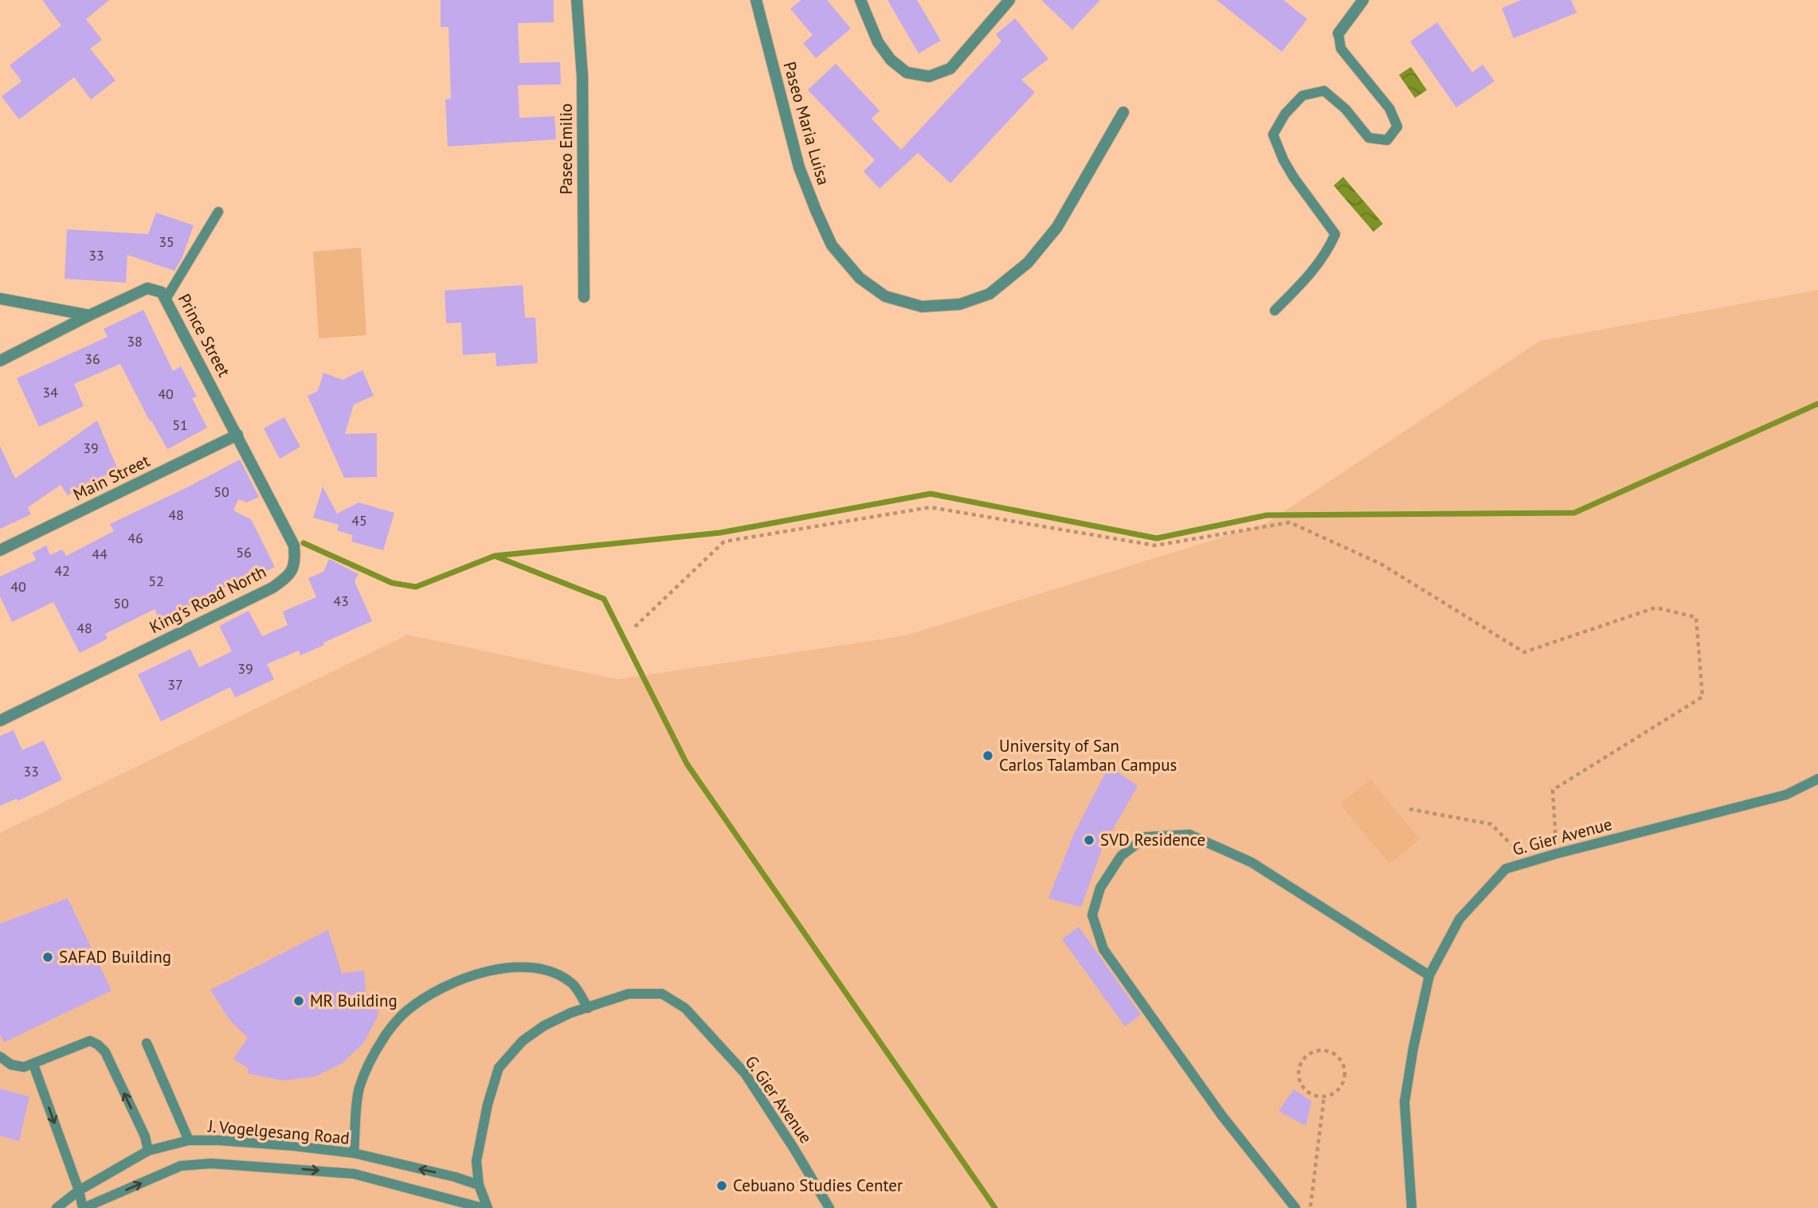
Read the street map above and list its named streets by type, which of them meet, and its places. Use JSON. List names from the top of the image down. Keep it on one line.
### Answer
{"streets":{"street":["Paseo Maria Luisa","Paseo Emilio","Prince Street","Main Street","King's Road North"],"lane":["G. Gier Avenue","J. Vogelgesang Road"]},"crossings":[["Prince Street","Main Street"],["Prince Street","King's Road North"],["Main Street","King's Road North"],["G. Gier Avenue","J. Vogelgesang Road"]],"places":["University of San Carlos Talamban Campus","SVD Residence","SAFAD Building","MR Building","Cebuano Studies Center"],"house_numbers":["35","33","38","36","34","40","51","39","50","48","45","46","56","44","42","52","40","43","50","48","39","37","33"]}
